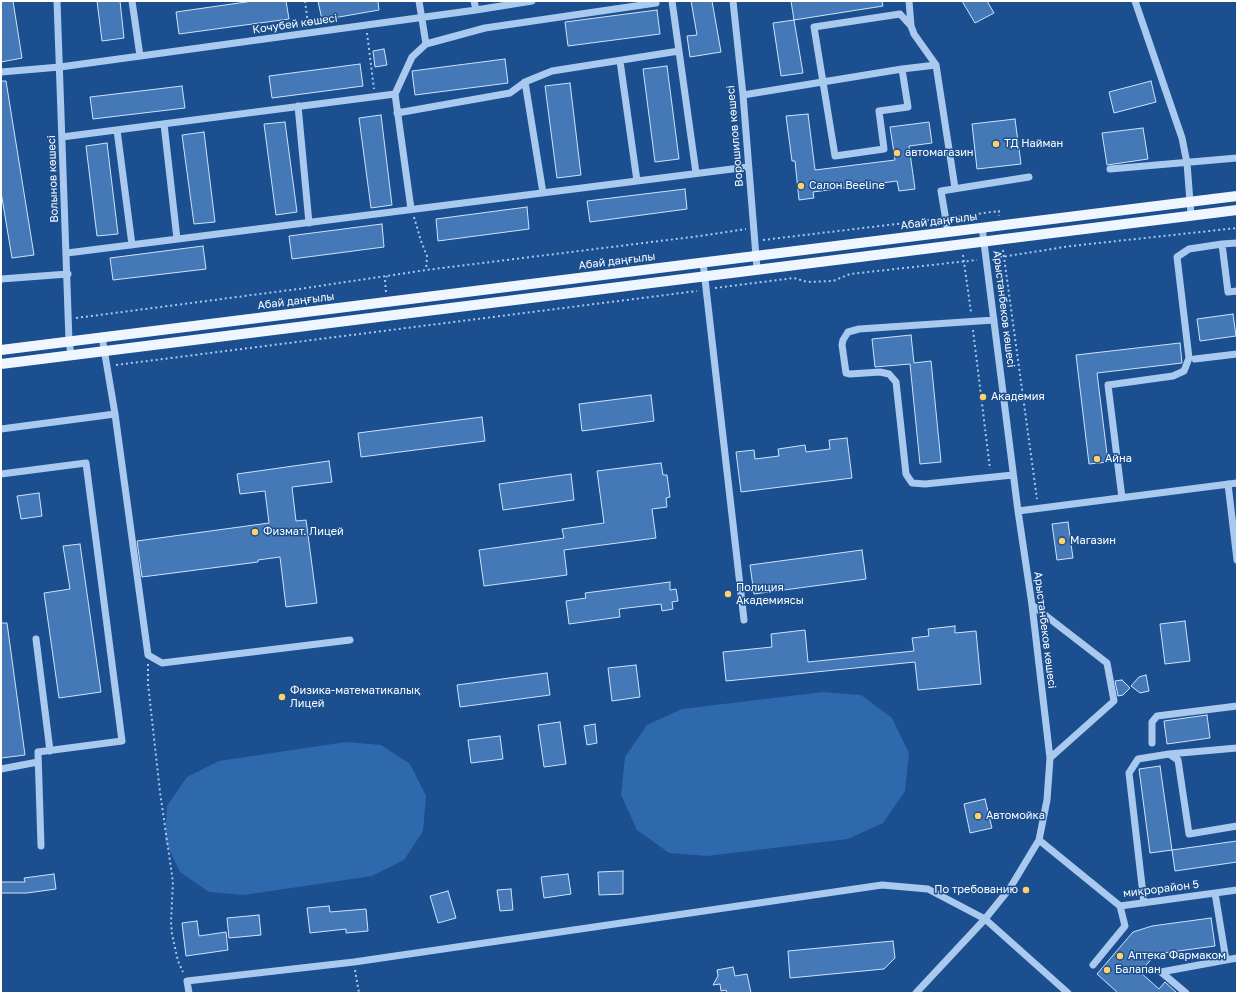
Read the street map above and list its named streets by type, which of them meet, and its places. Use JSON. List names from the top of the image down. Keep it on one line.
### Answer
{"streets":{"main road":["Абай даңғылы"],"street":["Кочубей көшесі","Ворошилов көшесі","Волынов көшесі","Арыстанбеков көшесі","микрорайон 5"]},"crossings":[["Кочубей көшесі","Волынов көшесі"],["Ворошилов көшесі","Абай даңғылы"],["Волынов көшесі","Абай даңғылы"],["Абай даңғылы","Арыстанбеков көшесі"],["Арыстанбеков көшесі","микрорайон 5"]],"places":["ТД Найман","автомагазин","Cалон Beeline","Академия","Айна","Физмат. Лицей","Магазин","Полиция Академиясы","Физика-математикалық Лицей","Автомойка","По требованию","Аптека Фармаком","Балапан"]}
